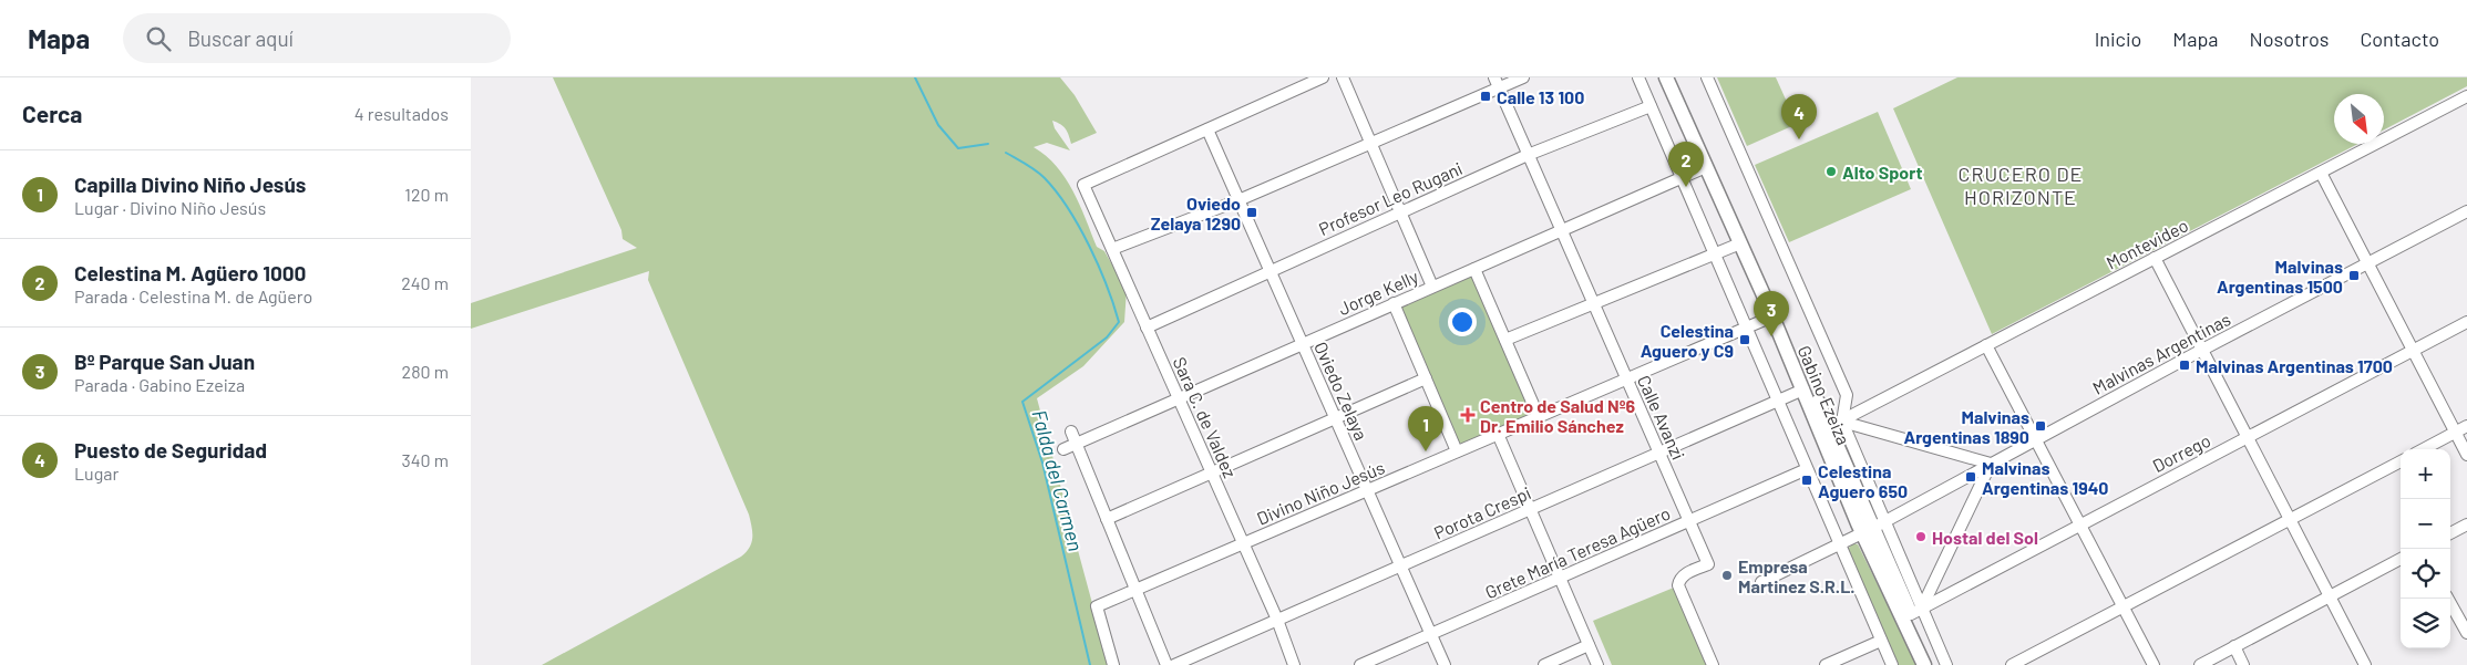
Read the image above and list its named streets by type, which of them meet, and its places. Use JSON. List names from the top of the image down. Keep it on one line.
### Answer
{"streets":{"main road":["Gabino Ezeiza"],"street":["Profesor Leo Rugani","Montevideo","Jorge Kelly","Malvinas Argentinas","Oviedo Zelaya","Sara C. de Valdez","Calle Avanzi","Dorrego","Divino Niño Jesús","Porota Crespi","Grete María Teresa Agüero"]},"crossings":[["Profesor Leo Rugani","Oviedo Zelaya"],["Profesor Leo Rugani","Sara C. de Valdez"],["Profesor Leo Rugani","Calle Avanzi"],["Montevideo","Gabino Ezeiza"],["Jorge Kelly","Oviedo Zelaya"],["Jorge Kelly","Gabino Ezeiza"],["Jorge Kelly","Sara C. de Valdez"],["Jorge Kelly","Calle Avanzi"],["Malvinas Argentinas","Gabino Ezeiza"],["Oviedo Zelaya","Sara C. de Valdez"],["Oviedo Zelaya","Divino Niño Jesús"],["Oviedo Zelaya","Porota Crespi"],["Oviedo Zelaya","Grete María Teresa Agüero"],["Gabino Ezeiza","Dorrego"],["Gabino Ezeiza","Divino Niño Jesús"],["Gabino Ezeiza","Porota Crespi"],["Sara C. de Valdez","Divino Niño Jesús"],["Sara C. de Valdez","Porota Crespi"],["Calle Avanzi","Divino Niño Jesús"],["Calle Avanzi","Porota Crespi"],["Calle Avanzi","Grete María Teresa Agüero"]],"districts":["CRUCERO DE HORIZONTE"],"water":["Falda del Carmen"],"places":{"transit":["Calle 13 100","Oviedo Zelaya 1290","Malvinas Argentinas 1500","Celestina Aguero y C9","Malvinas Argentinas 1700","Malvinas Argentinas 1890","Malvinas Argentinas 1940","Celestina Aguero 650"],"other":["Alto Sport","Hostal del Sol","Empresa Martinez S.R.L."],"health":["Centro de Salud Nº6 Dr. Emilio Sánchez"]},"north":"bottom right","page":{"header":"Mapa","search":"Buscar aquí","nav":["Inicio","Mapa","Nosotros","Contacto"],"heading":["Cerca","4 resultados"],"pins":["4","2","3","1"],"list":[{"mark":"1","name":"Capilla Divino Niño Jesús","note":"Lugar · Divino Niño Jesús","value":"120 m"},{"mark":"2","name":"Celestina M. Agüero 1000","note":"Parada · Celestina M. de Agüero","value":"240 m"},{"mark":"3","name":"Bº Parque San Juan","note":"Parada · Gabino Ezeiza","value":"280 m"},{"mark":"4","name":"Puesto de Seguridad","note":"Lugar","value":"340 m"}],"map_buttons":["+","−"]}}
